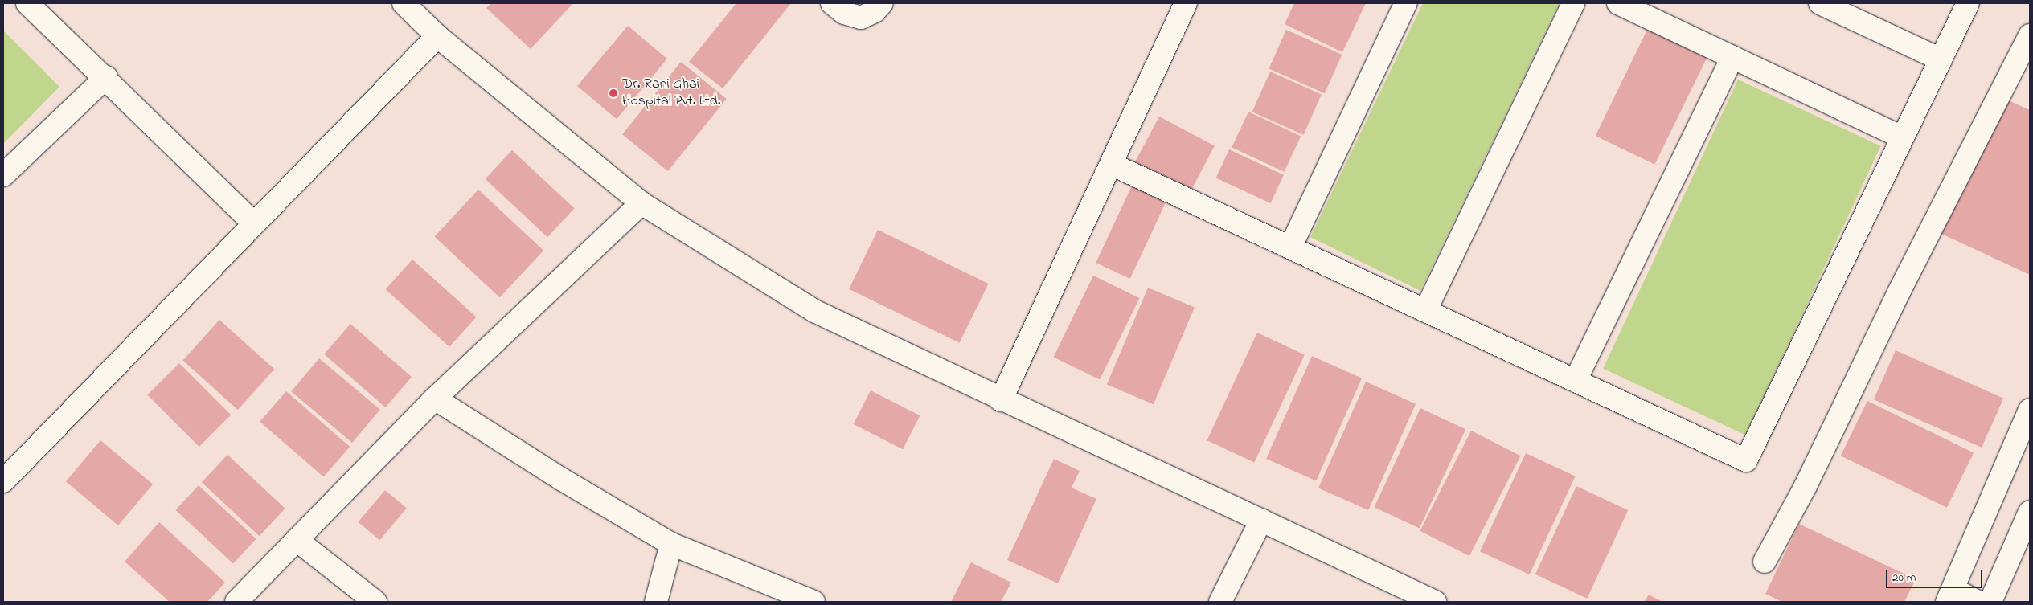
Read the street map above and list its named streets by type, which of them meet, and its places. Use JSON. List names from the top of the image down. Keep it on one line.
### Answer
{"places":["Dr. Rani Ghai Hospital Pvt. Ltd."],"scale_bar":"20 m"}
